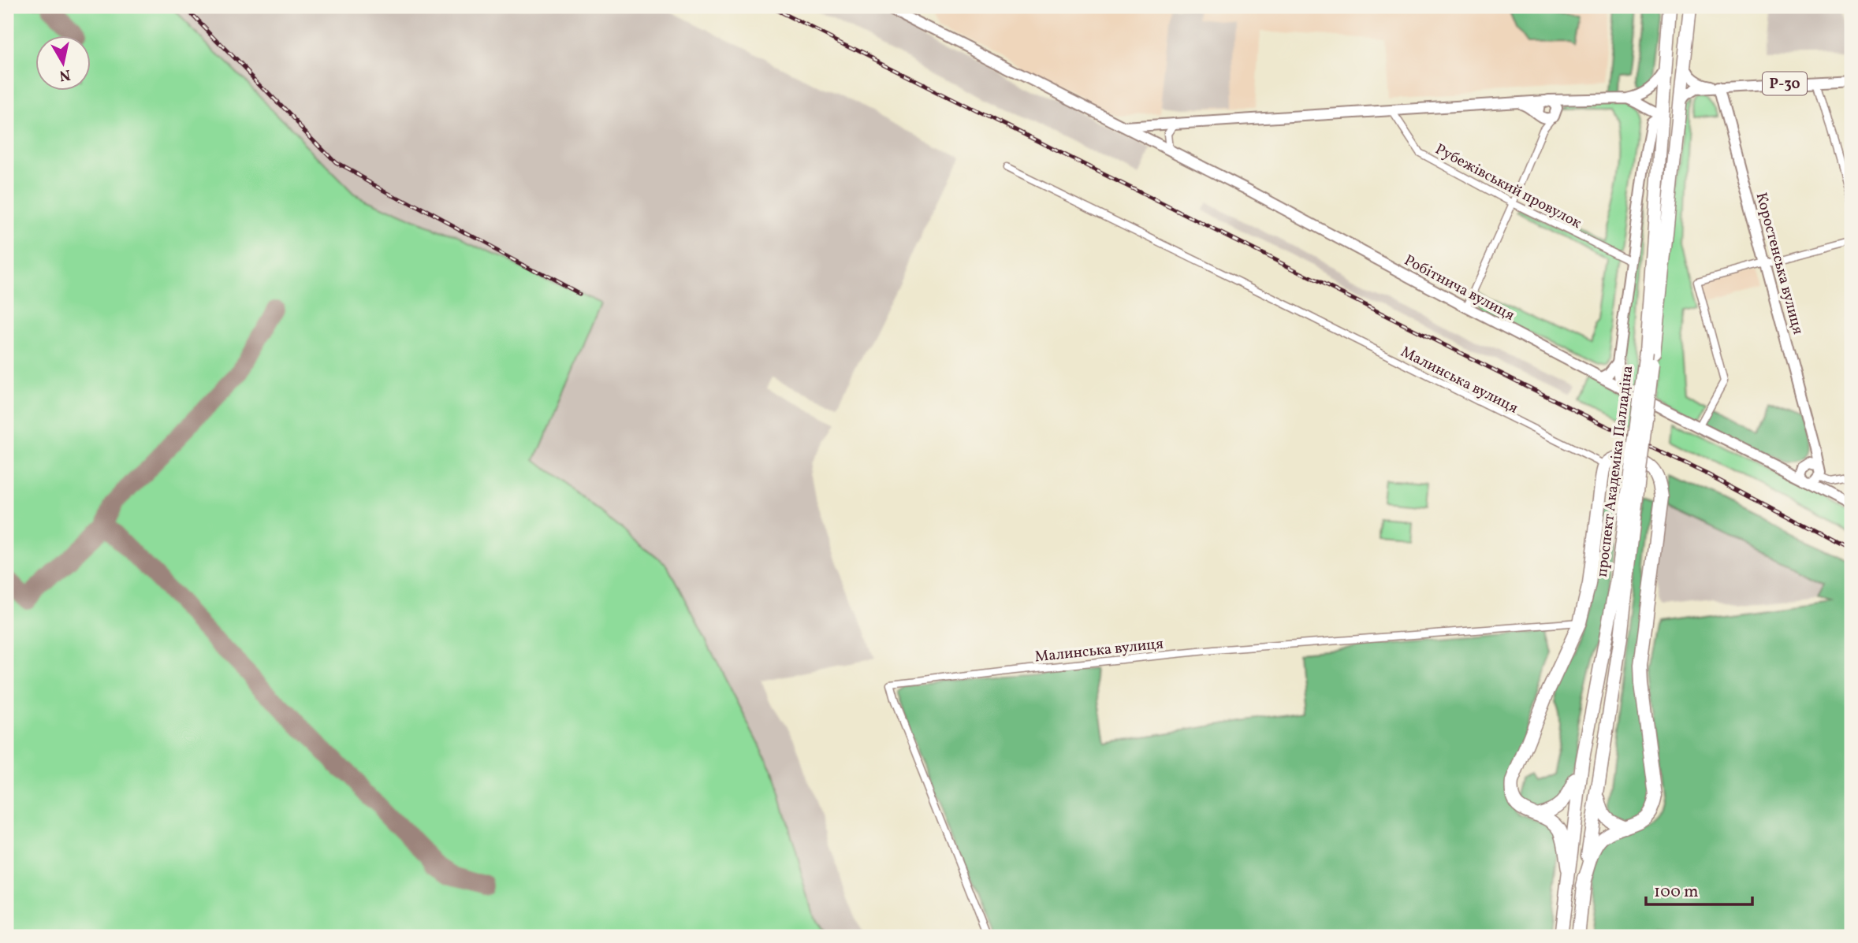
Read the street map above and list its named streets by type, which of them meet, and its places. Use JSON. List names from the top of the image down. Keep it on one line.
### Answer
{"streets":{"highway":["проспект Академіка Палладіна"],"street":["Р-30","Рубежівський провулок","Коростенська вулиця","Робітнича вулиця","Малинська вулиця"]},"crossings":[["Р-30","Коростенська вулиця"],["Р-30","проспект Академіка Палладіна"],["Коростенська вулиця","Робітнича вулиця"]],"scale_bar":"100 m","north":"bottom"}
